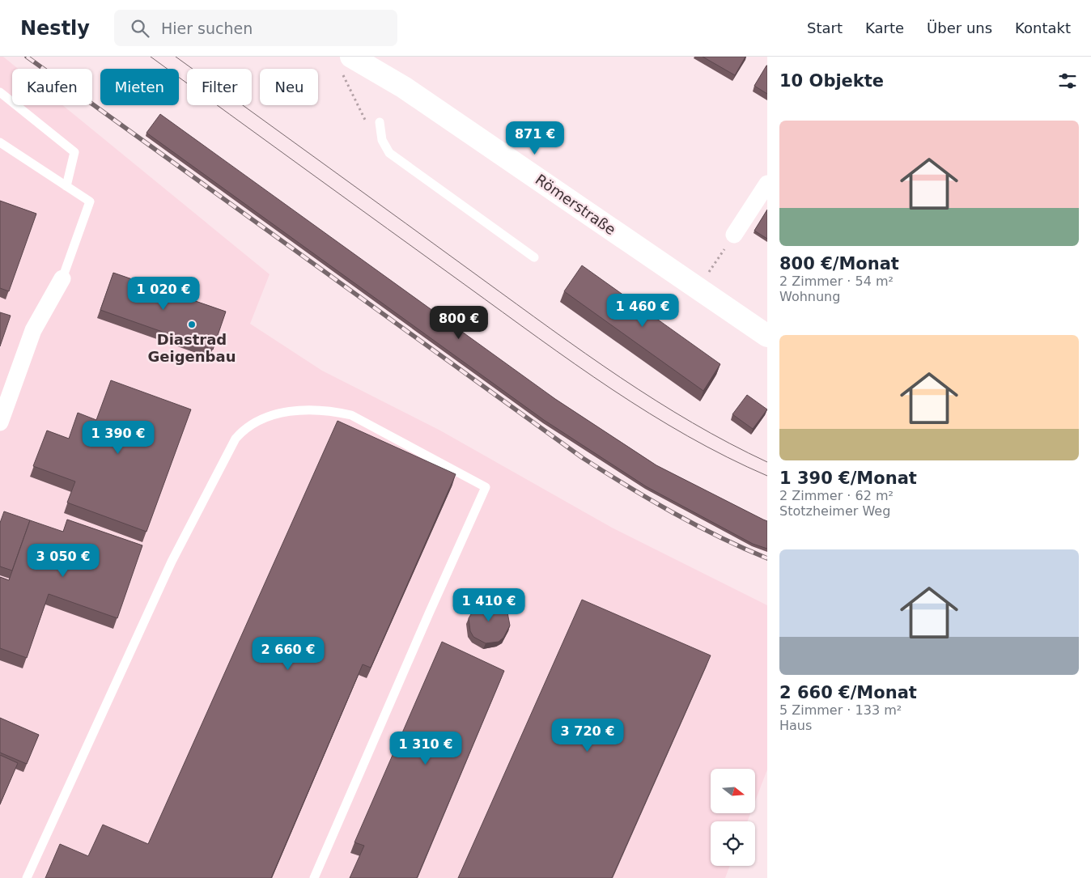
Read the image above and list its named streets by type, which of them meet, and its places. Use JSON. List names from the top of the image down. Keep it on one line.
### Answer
{"streets":{"main road":["Römerstraße"]},"places":["Diastrad Geigenbau"],"north":"right","page":{"header":"Nestly","search":"Hier suchen","nav":["Start","Karte","Über uns","Kontakt"],"heading":"10 Objekte","chip":["Kaufen","Mieten","Filter","Neu"],"list":[{"name":"800 €/Monat","note":"2 Zimmer · 54 m² · Wohnung"},{"name":"1 390 €/Monat","note":"2 Zimmer · 62 m² · Stotzheimer Weg"},{"name":"2 660 €/Monat","note":"5 Zimmer · 133 m² · Haus"}],"price":["871 €","1 020 €","1 460 €","800 €","1 390 €","3 050 €","1 410 €","2 660 €","3 720 €","1 310 €"]}}
